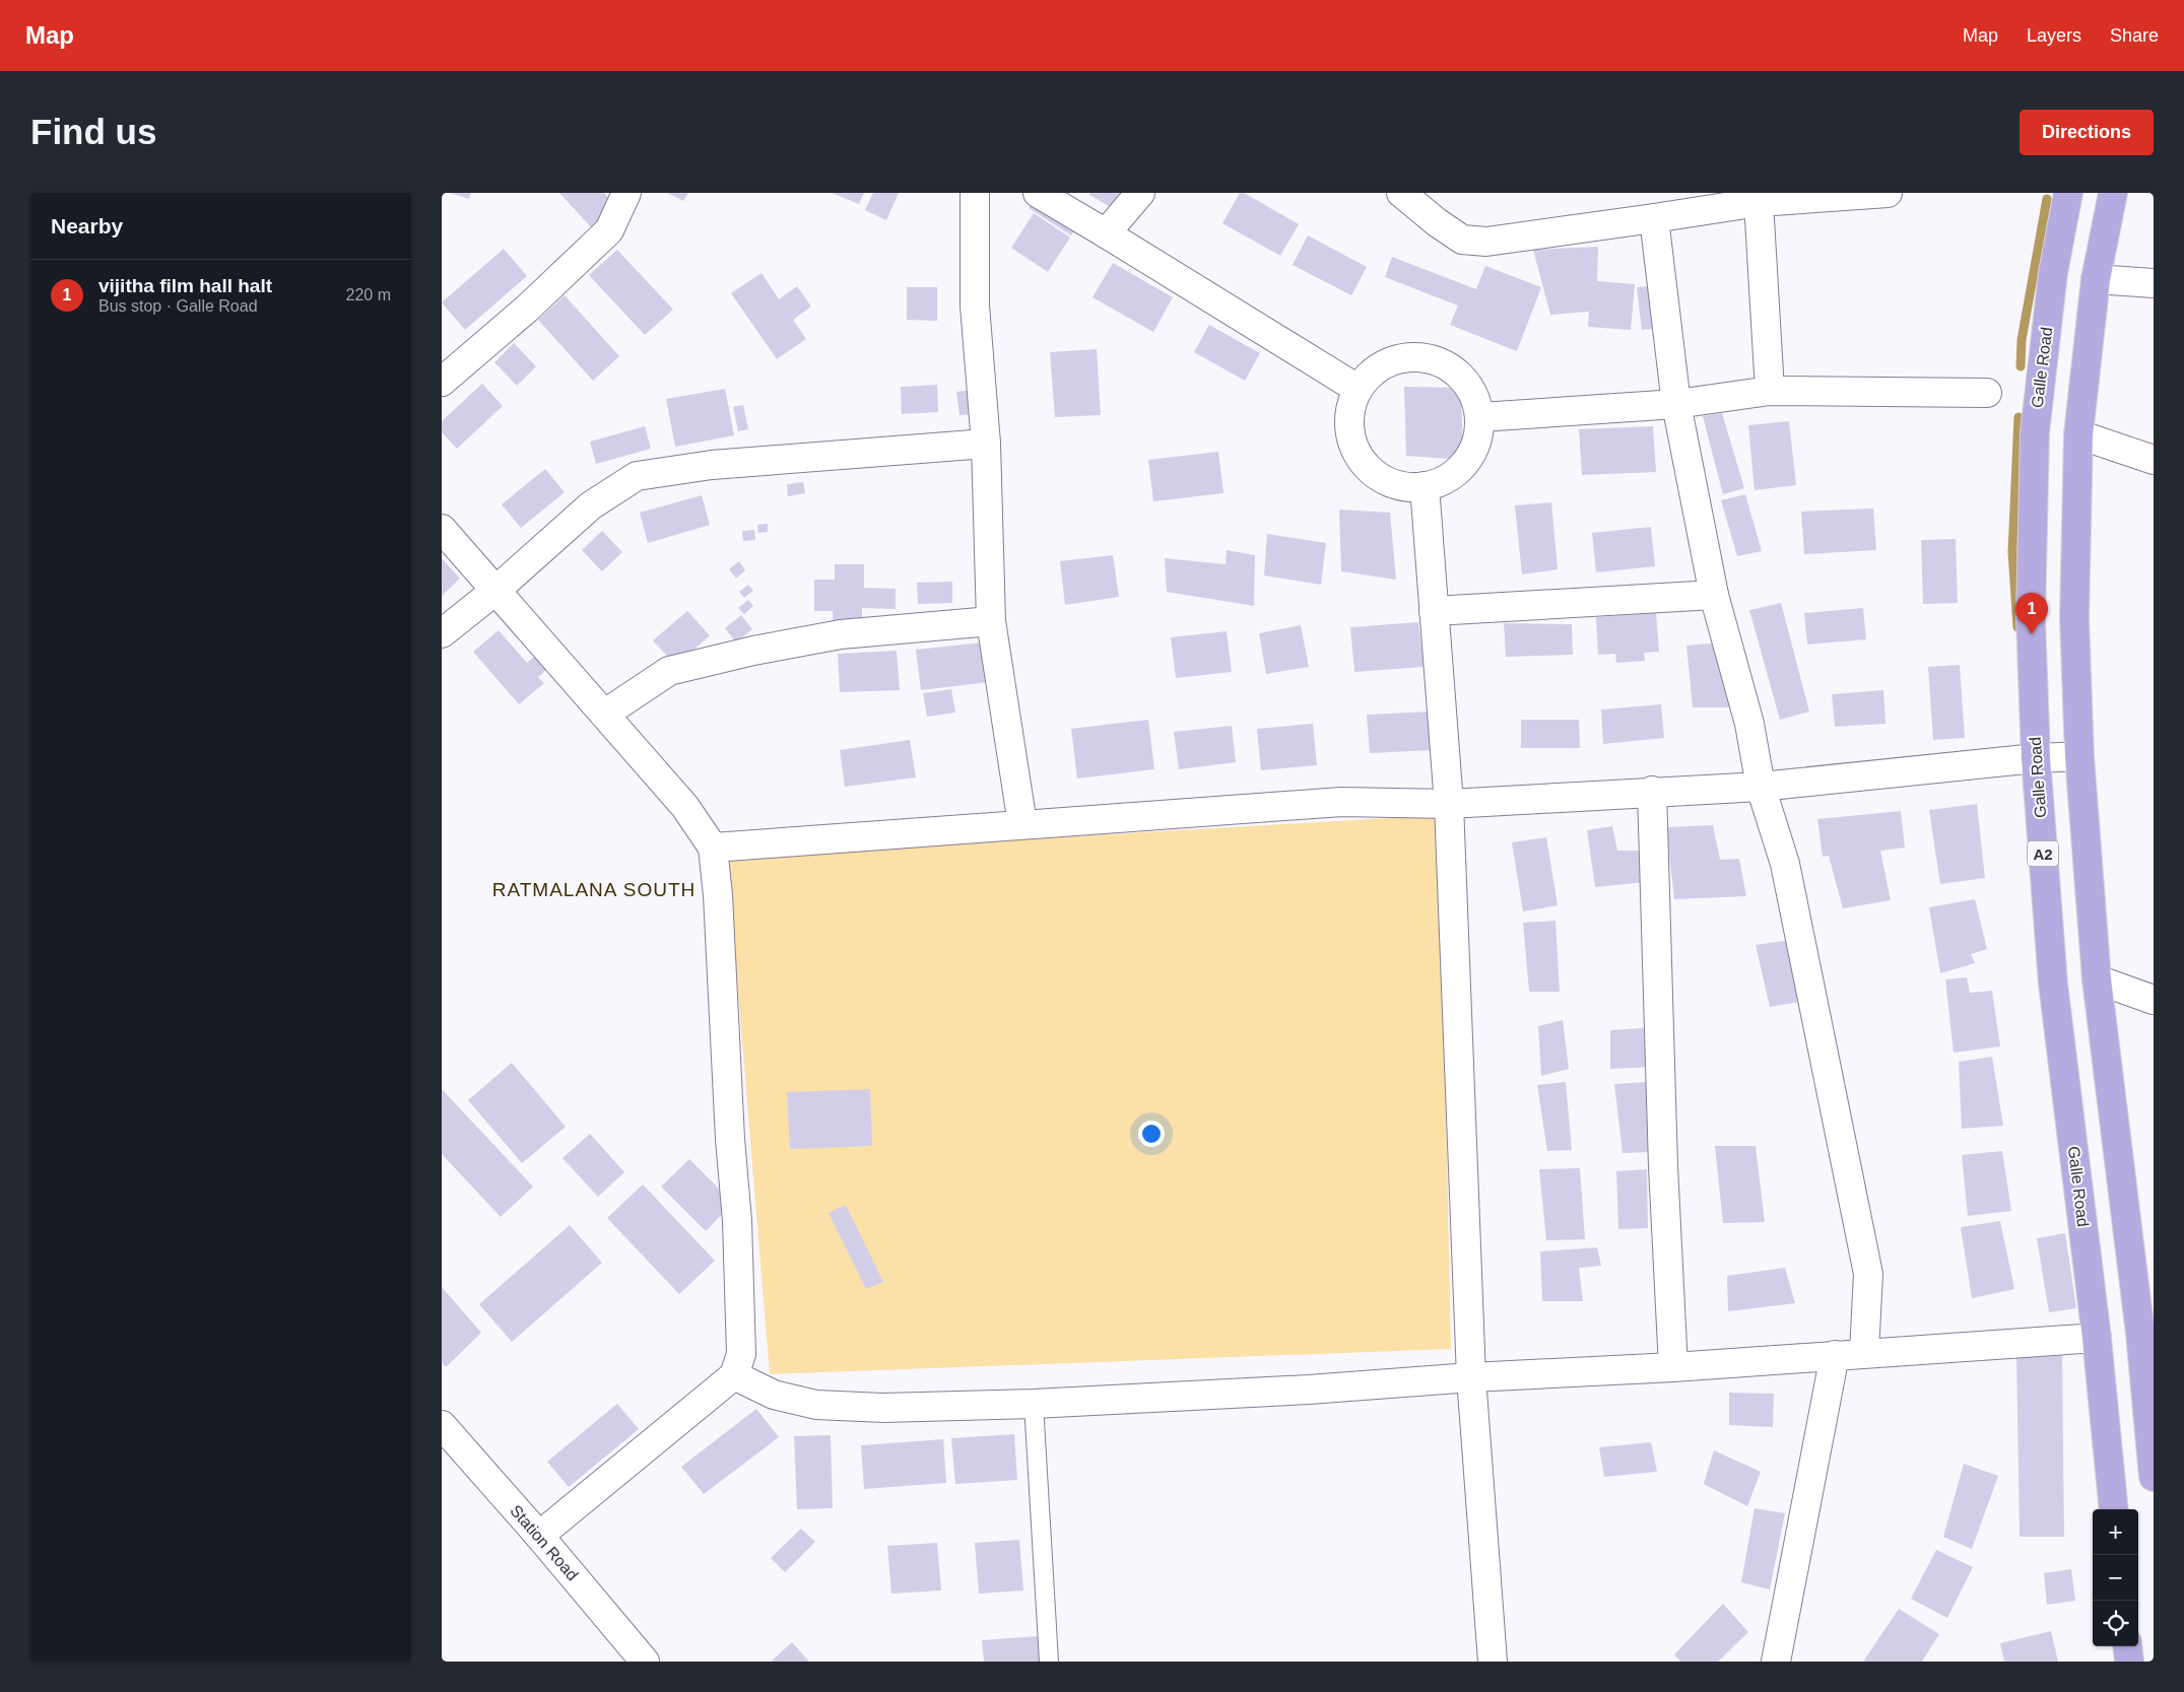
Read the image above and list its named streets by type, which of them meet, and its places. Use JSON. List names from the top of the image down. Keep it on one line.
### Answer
{"streets":{"highway":["Galle Road","A2"],"street":["Station Road"]},"districts":["RATMALANA SOUTH"],"page":{"header":"Map","nav":["Map","Layers","Share"],"buttons":"Directions","title":"Find us","heading":"Nearby","list":[{"mark":"1","name":"vijitha film hall halt","note":"Bus stop · Galle Road","value":"220 m"}],"pins":"1","map_buttons":["+","−"]}}
